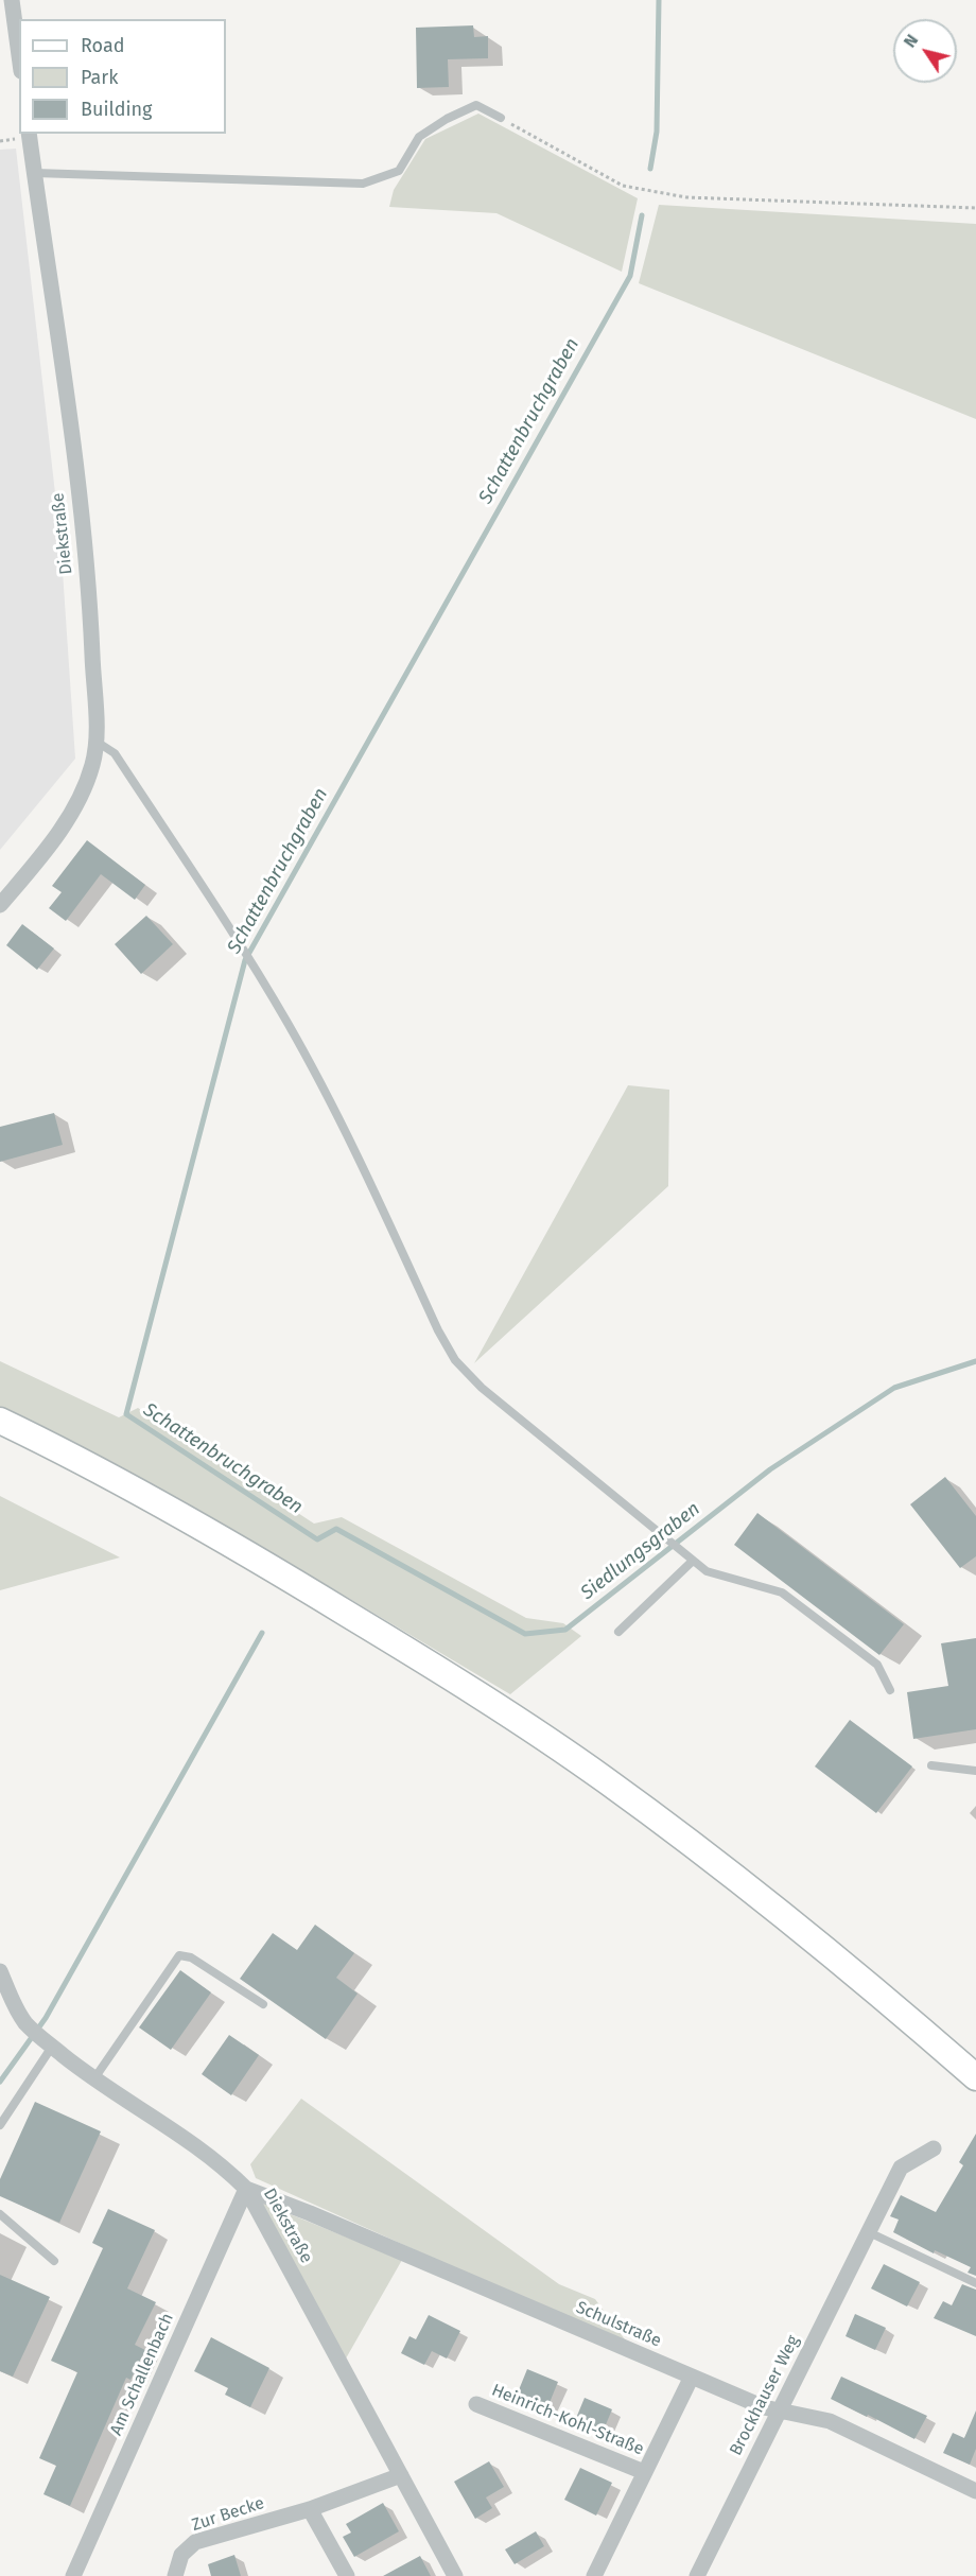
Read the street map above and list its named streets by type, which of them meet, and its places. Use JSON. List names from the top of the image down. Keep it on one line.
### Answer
{"streets":{"street":["Diekstraße","Schulstraße","Am Schallenbach","Brockhauser Weg","Heinrich-Kohl-Straße","Zur Becke"]},"crossings":[["Diekstraße","Schulstraße"],["Diekstraße","Am Schallenbach"],["Diekstraße","Zur Becke"],["Schulstraße","Am Schallenbach"],["Schulstraße","Brockhauser Weg"],["Schulstraße","Heinrich-Kohl-Straße"]],"water":["Schattenbruchgraben","Siedlungsgraben"],"legend":["Road","Park","Building"],"north":"top left"}
